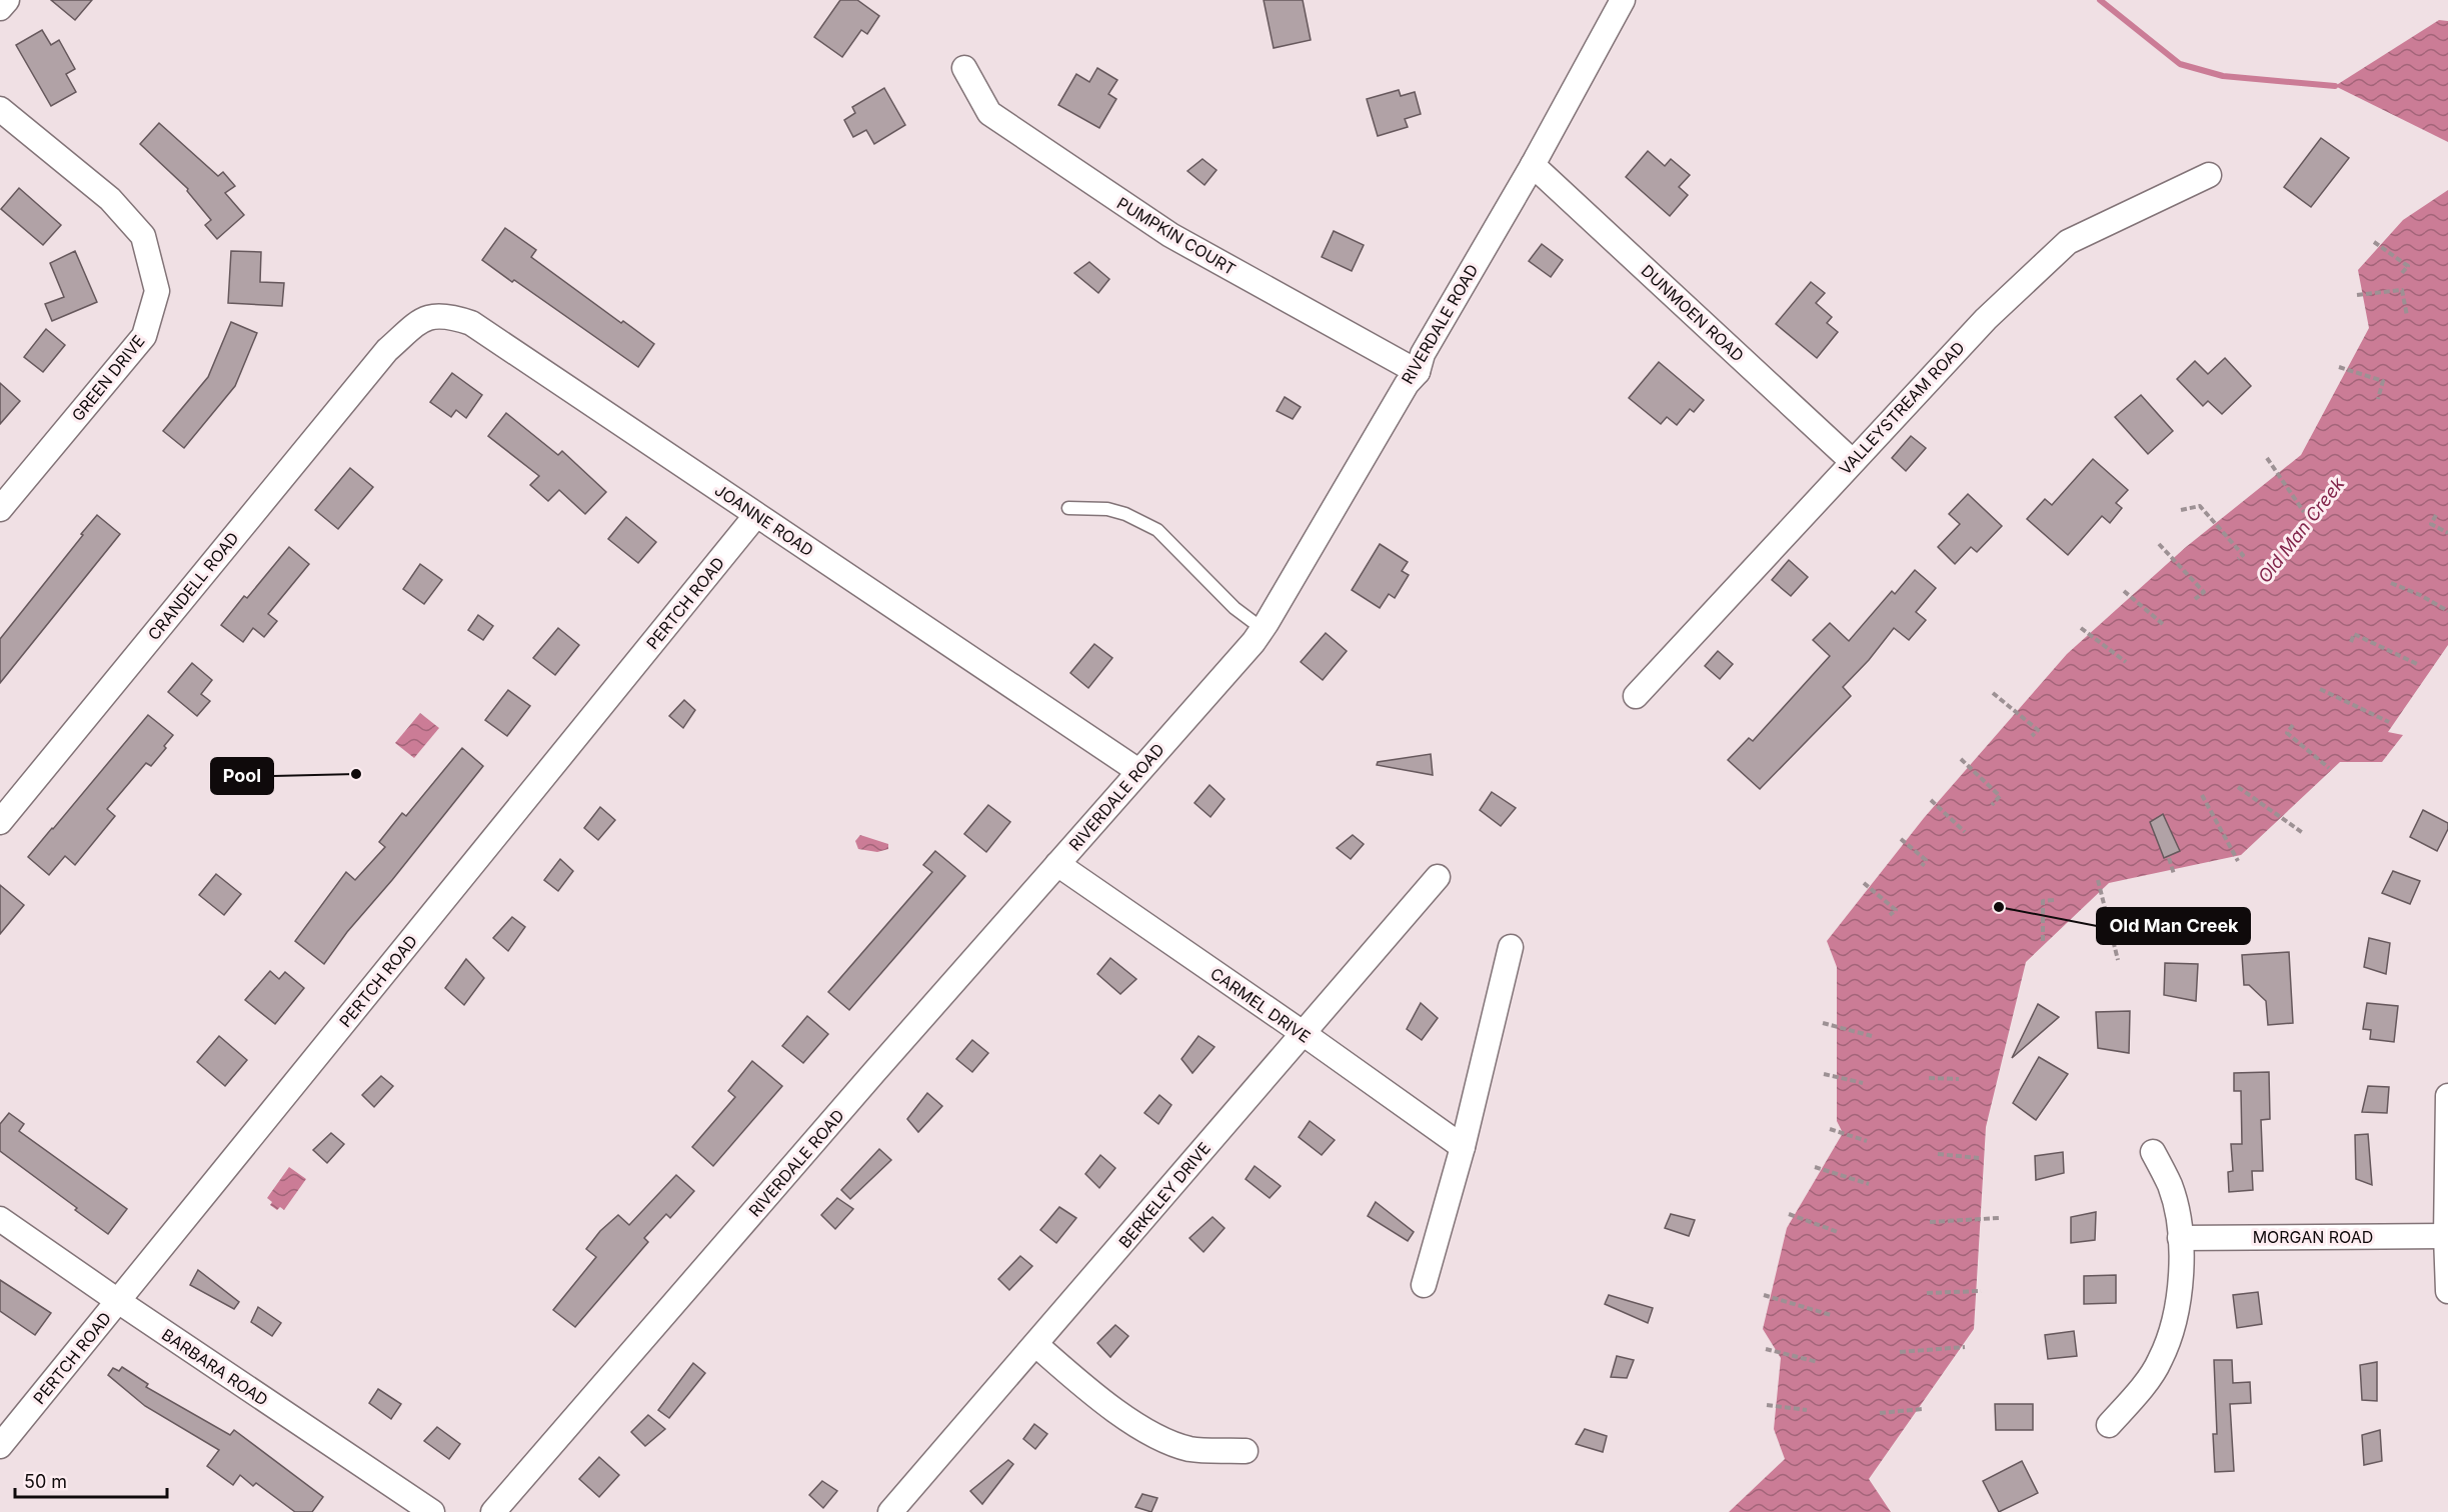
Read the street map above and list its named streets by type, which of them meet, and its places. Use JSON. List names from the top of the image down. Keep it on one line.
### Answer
{"streets":{"street":["PUMPKIN COURT","DUNMOEN ROAD","RIVERDALE ROAD","GREEN DRIVE","VALLEYSTREAM ROAD","JOANNE ROAD","CRANDELL ROAD","PERTCH ROAD","CARMEL DRIVE","BERKELEY DRIVE","MORGAN ROAD","BARBARA ROAD"]},"crossings":[["PUMPKIN COURT","RIVERDALE ROAD"],["DUNMOEN ROAD","RIVERDALE ROAD"],["DUNMOEN ROAD","VALLEYSTREAM ROAD"],["RIVERDALE ROAD","JOANNE ROAD"],["RIVERDALE ROAD","CARMEL DRIVE"],["JOANNE ROAD","CRANDELL ROAD"],["JOANNE ROAD","PERTCH ROAD"],["PERTCH ROAD","BARBARA ROAD"],["CARMEL DRIVE","BERKELEY DRIVE"]],"water":["Old Man Creek"],"places":["Pool","Old Man Creek"],"scale_bar":"50 m"}
